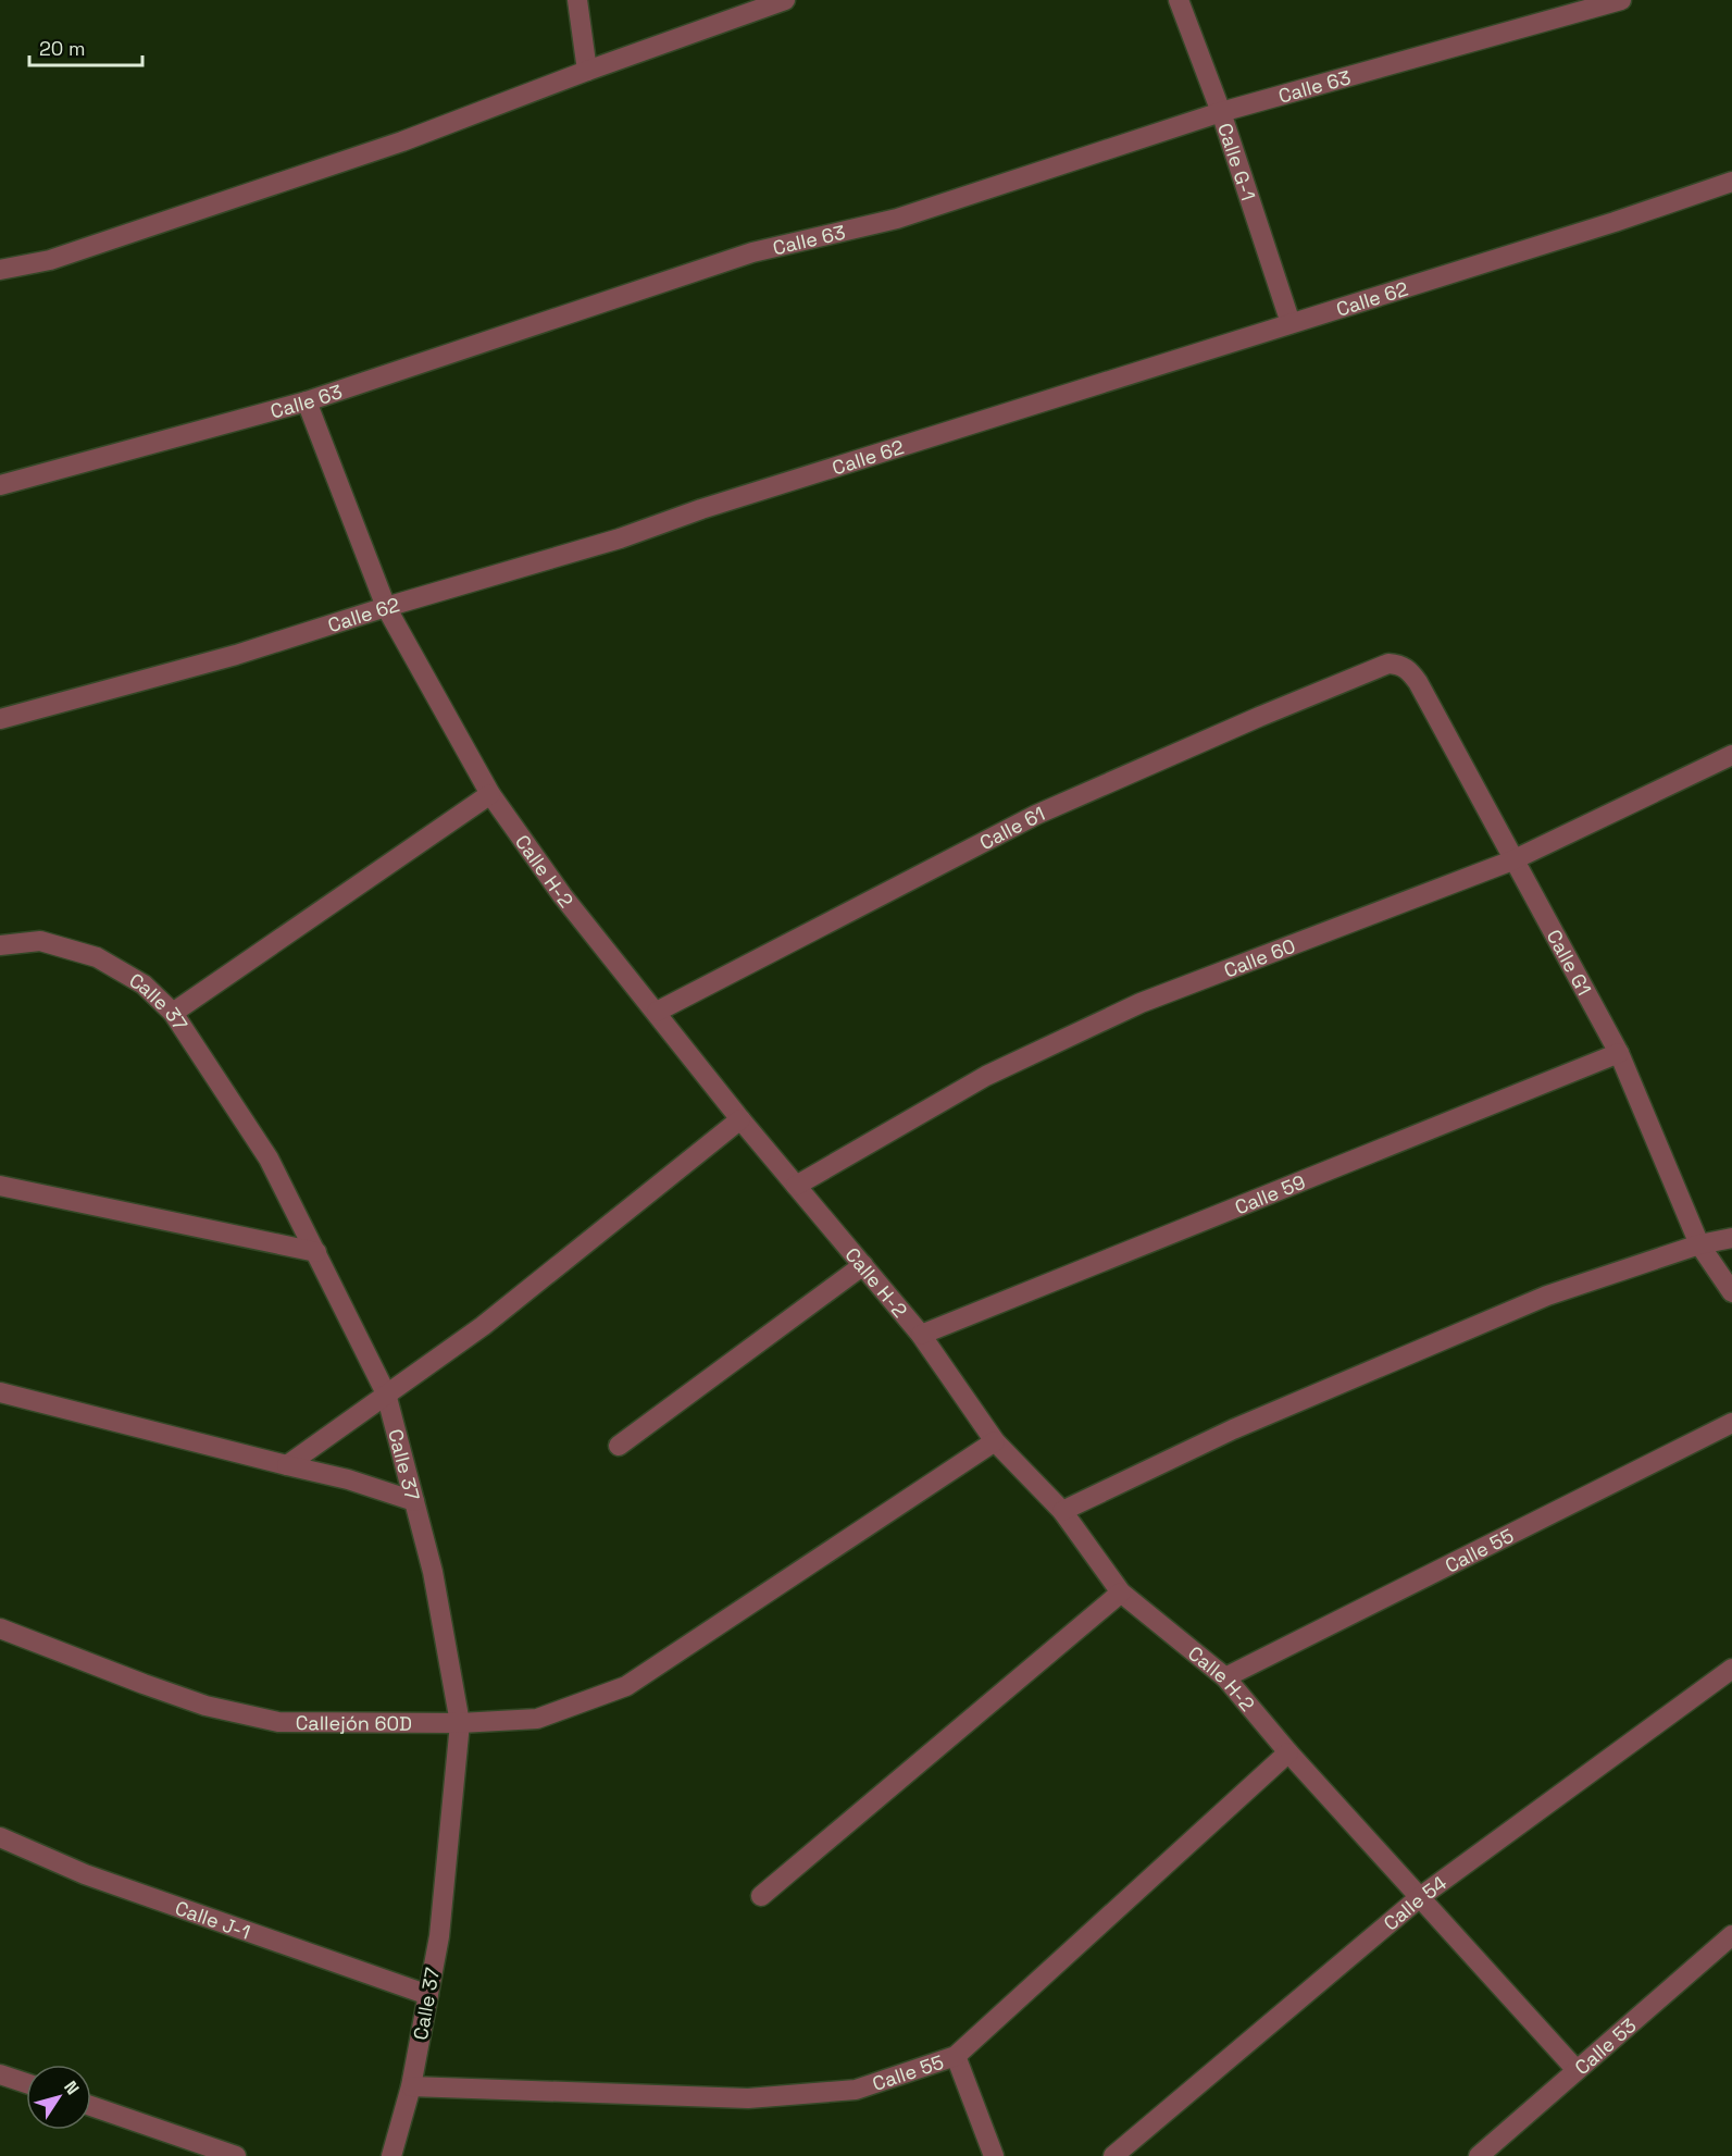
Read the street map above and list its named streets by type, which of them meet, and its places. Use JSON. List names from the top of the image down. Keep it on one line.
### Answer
{"streets":{"street":["Calle 63","Calle G-1","Calle 62","Calle 61","Calle H-2","Calle 60","Calle G1","Calle 37","Calle 59","Calle 55","Callejón 60D","Calle 54","Calle J-1","Calle 53"]},"crossings":[["Calle 63","Calle G-1"],["Calle 63","Calle H-2"],["Calle G-1","Calle 62"],["Calle 62","Calle H-2"],["Calle 61","Calle H-2"],["Calle 61","Calle G1"],["Calle H-2","Calle 60"],["Calle H-2","Calle 59"],["Calle H-2","Calle 55"],["Calle H-2","Callejón 60D"],["Calle H-2","Calle 54"],["Calle H-2","Calle 53"],["Calle 60","Calle G1"],["Calle G1","Calle 59"],["Calle 37","Calle 55"],["Calle 37","Callejón 60D"],["Calle 37","Calle J-1"]],"scale_bar":"20 m","north":"top right"}
